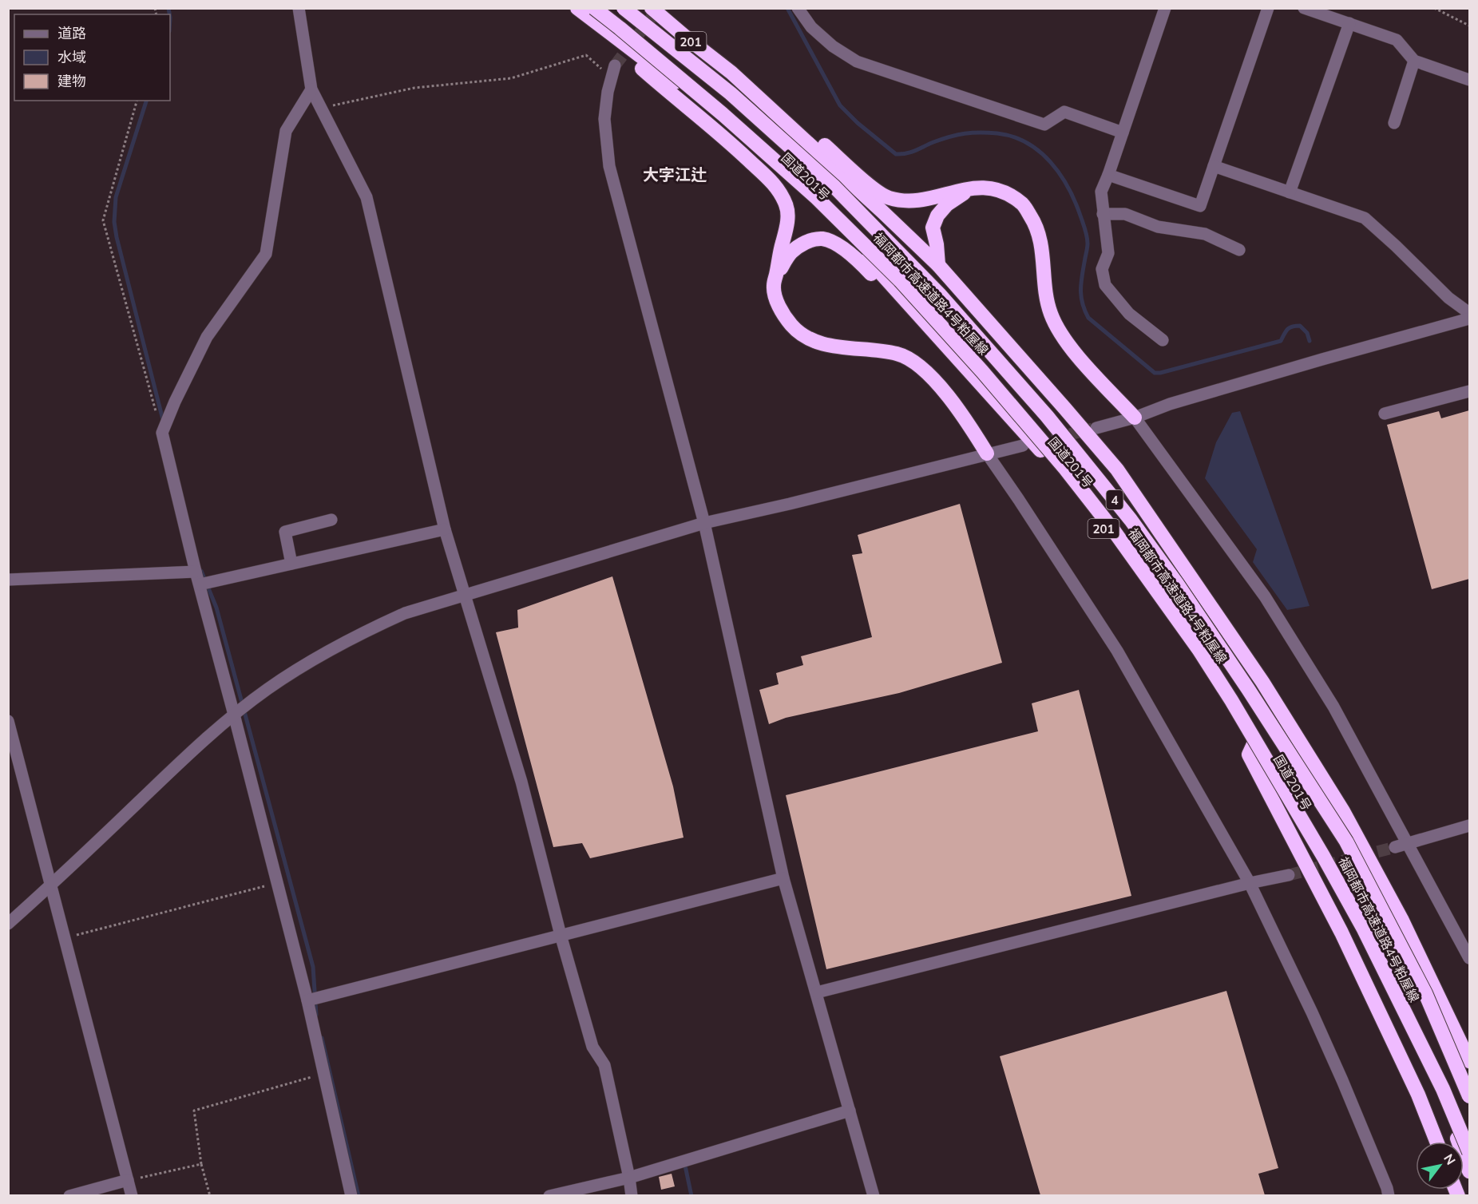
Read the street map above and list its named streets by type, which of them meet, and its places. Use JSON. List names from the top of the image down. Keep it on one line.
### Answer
{"streets":{"highway":["201","国道201号","福岡都市高速道路4号粕屋線","4"]},"districts":["大字江辻"],"legend":["道路","水域","建物"],"north":"top right"}
